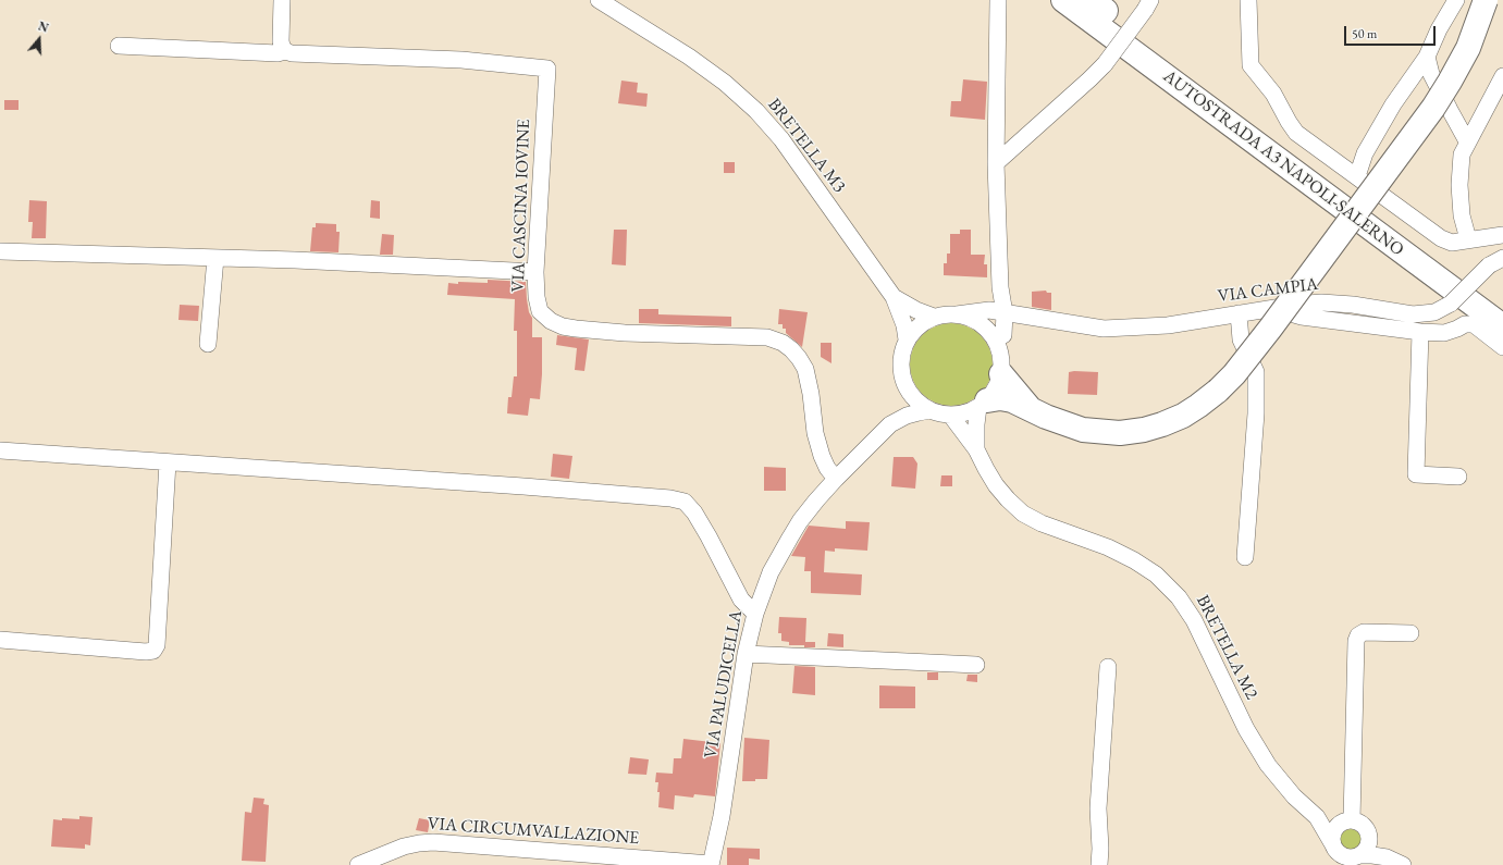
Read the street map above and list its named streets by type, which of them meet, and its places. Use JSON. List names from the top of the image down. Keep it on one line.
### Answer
{"streets":{"highway":["AUTOSTRADA A3 NAPOLI-SALERNO"],"street":["BRETELLA M3","VIA CASCINA IOVINE","VIA CAMPIA","BRETELLA M2","VIA PALUDICELLA","VIA CIRCUMVALLAZIONE"]},"crossings":[["BRETELLA M3","BRETELLA M2"],["BRETELLA M3","VIA PALUDICELLA"],["VIA CASCINA IOVINE","VIA PALUDICELLA"],["BRETELLA M2","VIA PALUDICELLA"],["VIA PALUDICELLA","VIA CIRCUMVALLAZIONE"]],"scale_bar":"50 m","north":"top"}
